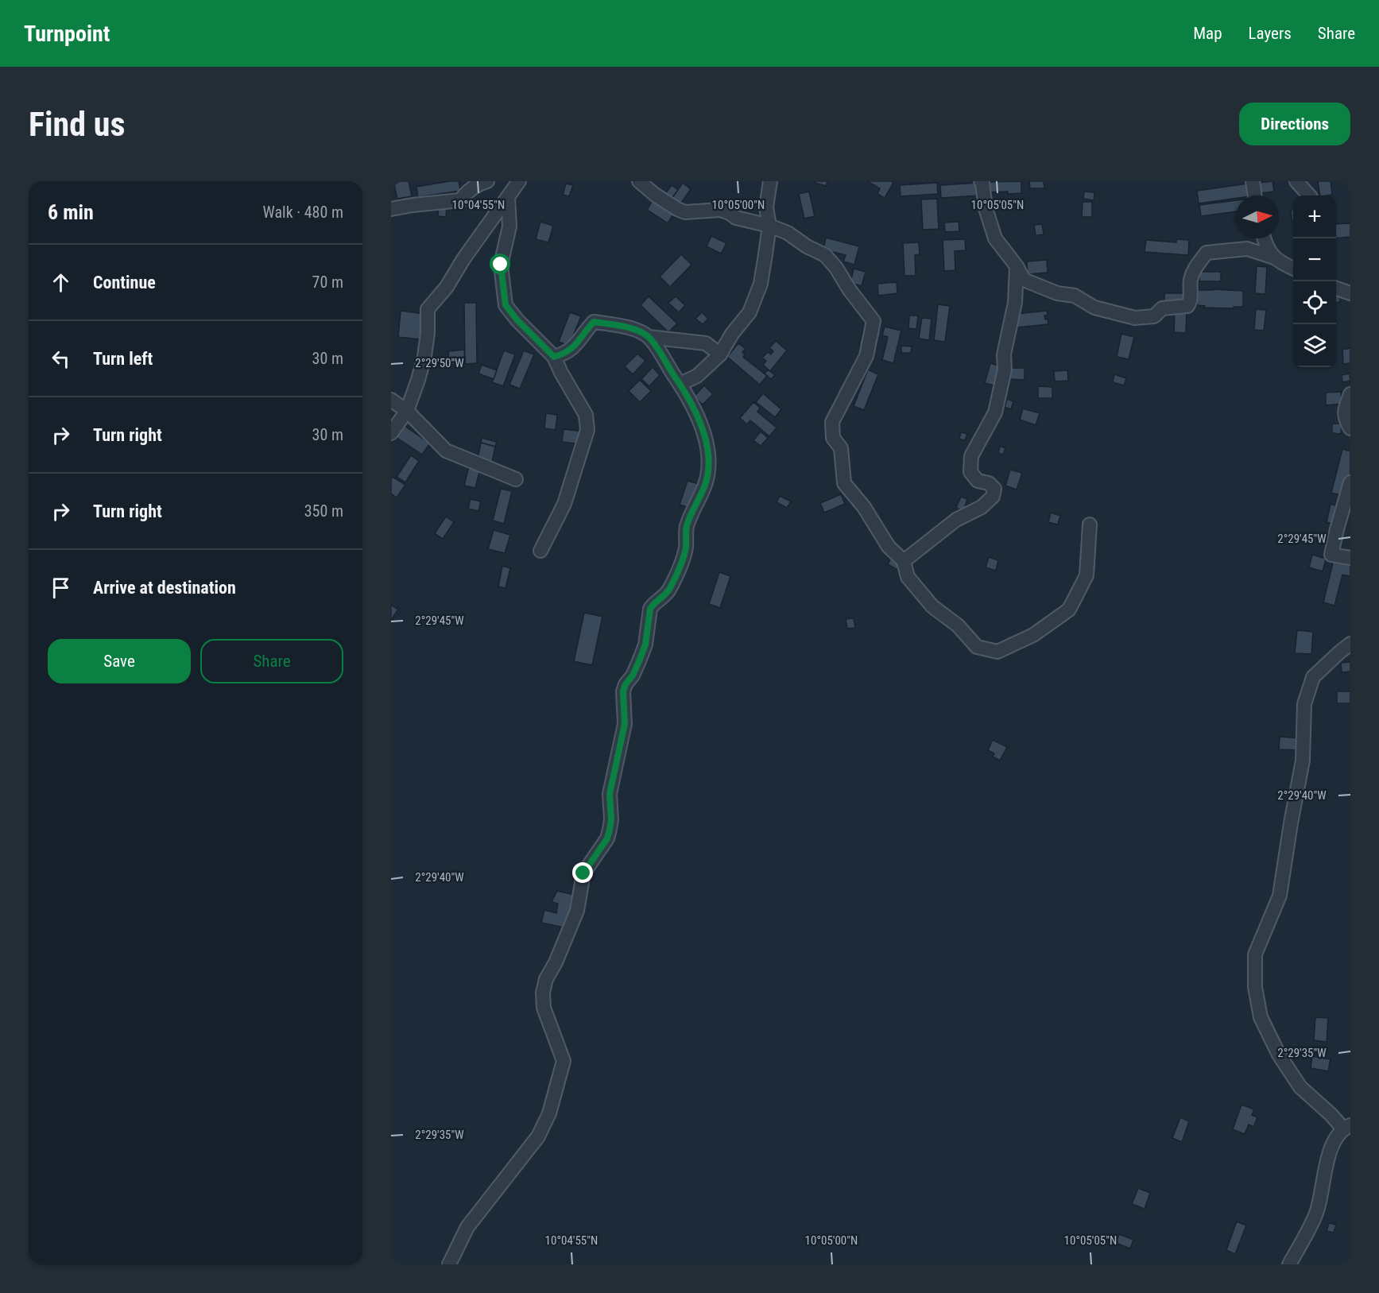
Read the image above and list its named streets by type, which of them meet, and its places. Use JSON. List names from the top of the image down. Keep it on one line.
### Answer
{"north":"right","page":{"header":"Turnpoint","nav":["Map","Layers","Share"],"buttons":["Directions",["Save","Share"]],"title":"Find us","heading":["6 min","Walk · 480 m"],"map_buttons":["+","−"],"list":[["Continue","70 m"],["Turn left","30 m"],["Turn right","30 m"],["Turn right","350 m"],"Arrive at destination"]},"coordinates":["10°04'55\"N","10°05'00\"N","10°05'05\"N","2°29'50\"W","2°29'45\"W","2°29'40\"W","2°29'35\"W"]}
